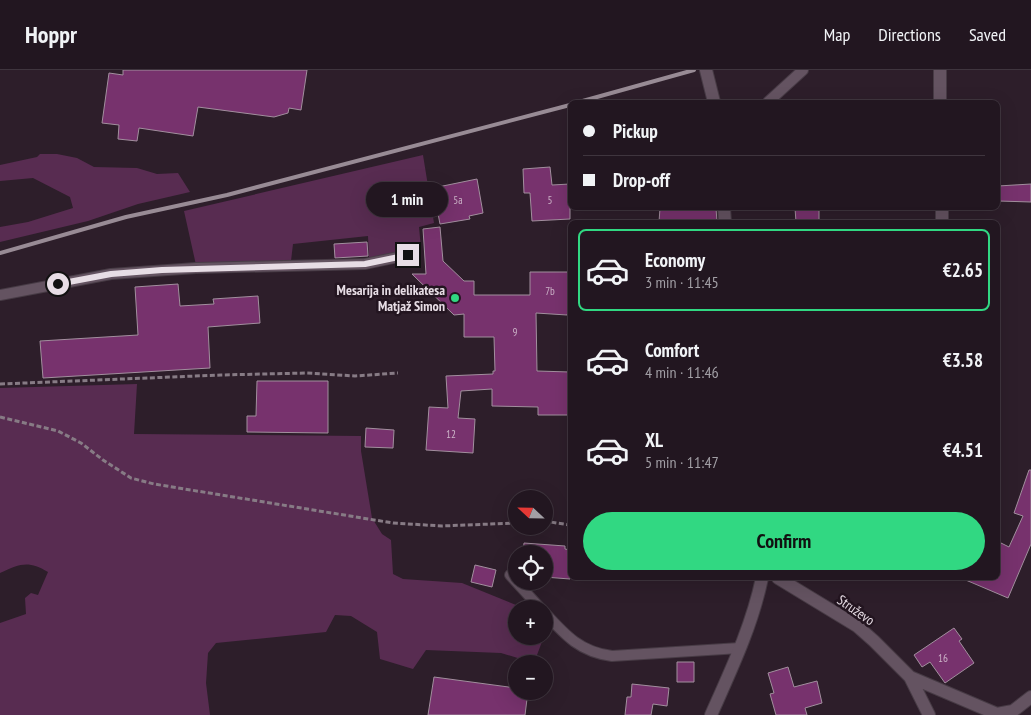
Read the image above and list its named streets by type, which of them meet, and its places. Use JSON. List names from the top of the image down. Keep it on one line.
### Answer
{"streets":{"street":["Struževo"]},"places":["Mesarija in delikatesa Matjaž Simon"],"house_numbers":["5a","5","7b","9","12","16"],"north":"left","page":{"header":"Hoppr","nav":["Map","Directions","Saved"],"banner":["Pickup","Drop-off"],"bubble":"1 min","list":[{"name":"Economy","note":"3 min · 11:45","value":"€2.65"},{"name":"Comfort","note":"4 min · 11:46","value":"€3.58"},{"name":"XL","note":"5 min · 11:47","value":"€4.51"}],"map_buttons":["+","−"],"buttons":"Confirm"}}
